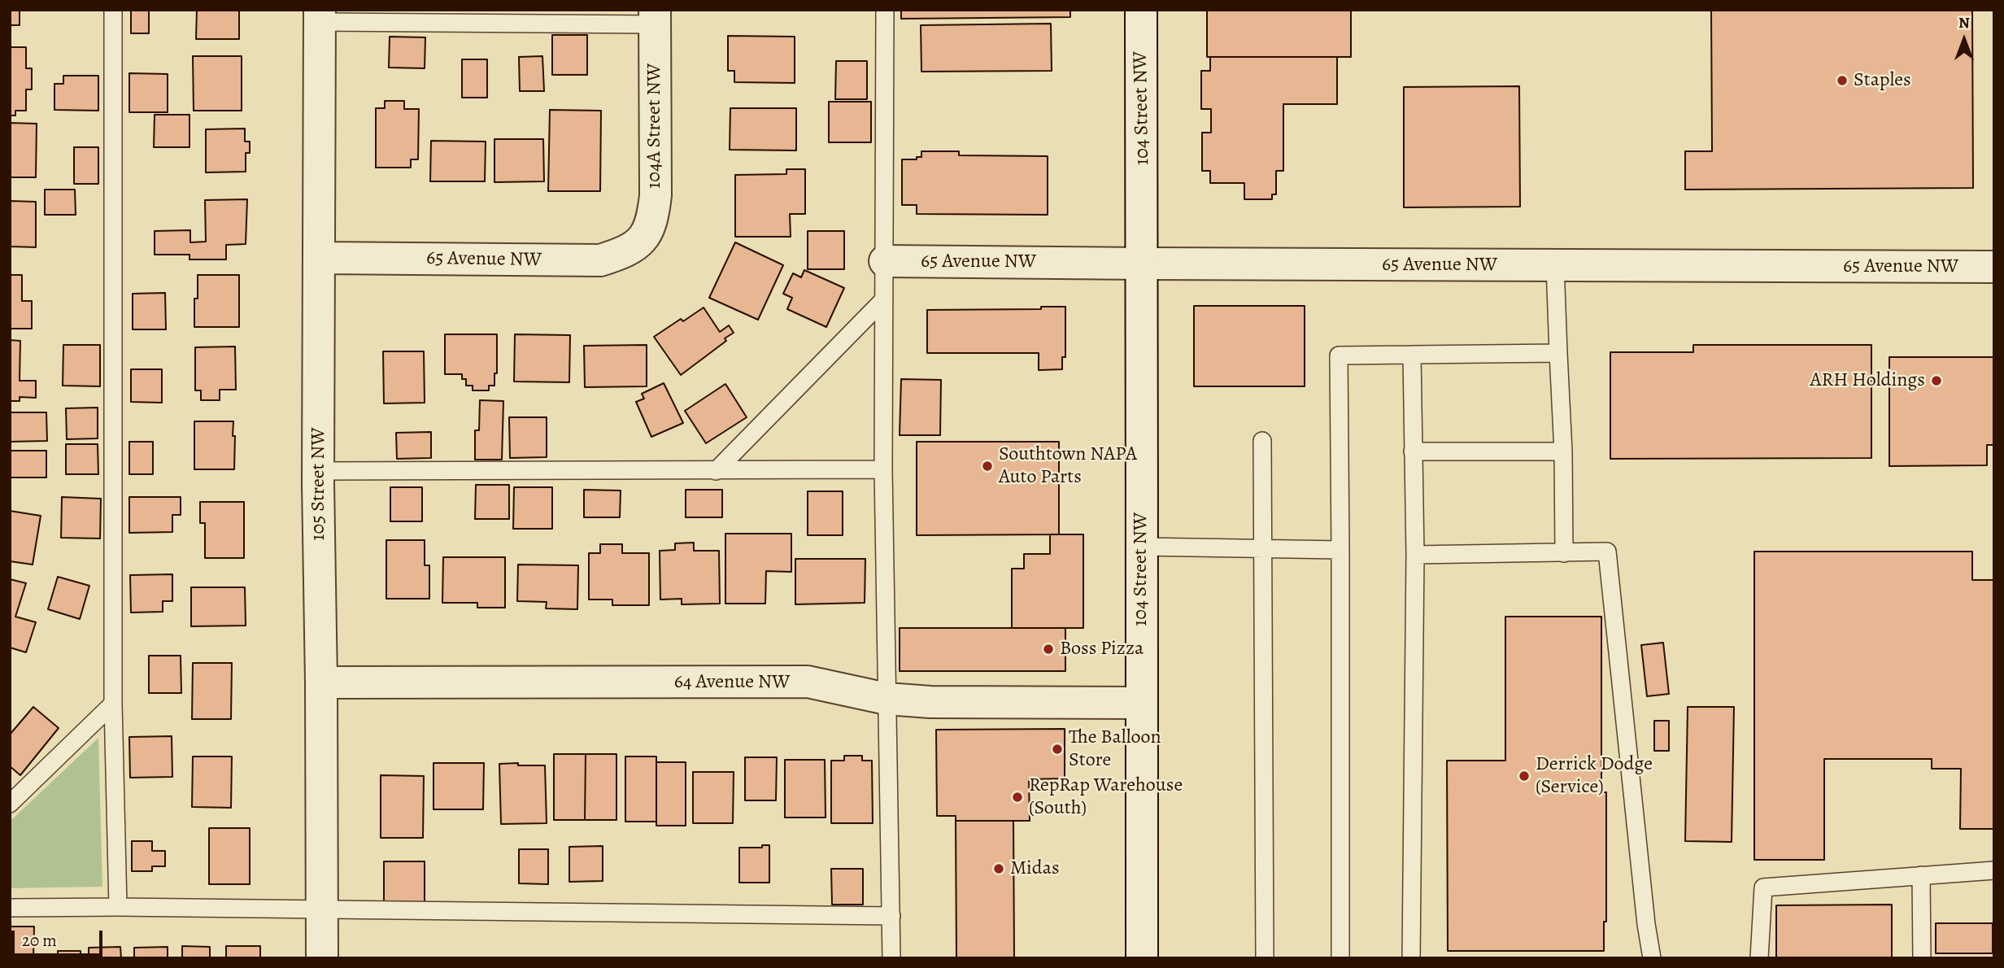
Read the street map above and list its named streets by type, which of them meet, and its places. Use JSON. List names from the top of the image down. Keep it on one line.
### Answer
{"streets":{"street":["104 Street NW","104A Street NW","65 Avenue NW","105 Street NW","64 Avenue NW"]},"crossings":[["104 Street NW","65 Avenue NW"],["104 Street NW","64 Avenue NW"],["104A Street NW","65 Avenue NW"],["65 Avenue NW","105 Street NW"],["105 Street NW","64 Avenue NW"]],"places":["Staples","ARH Holdings","Southtown NAPA Auto Parts","Boss Pizza","The Balloon Store","Derrick Dodge (Service)","RepRap Warehouse (South)","Midas"],"scale_bar":"20 m","north":"top"}
